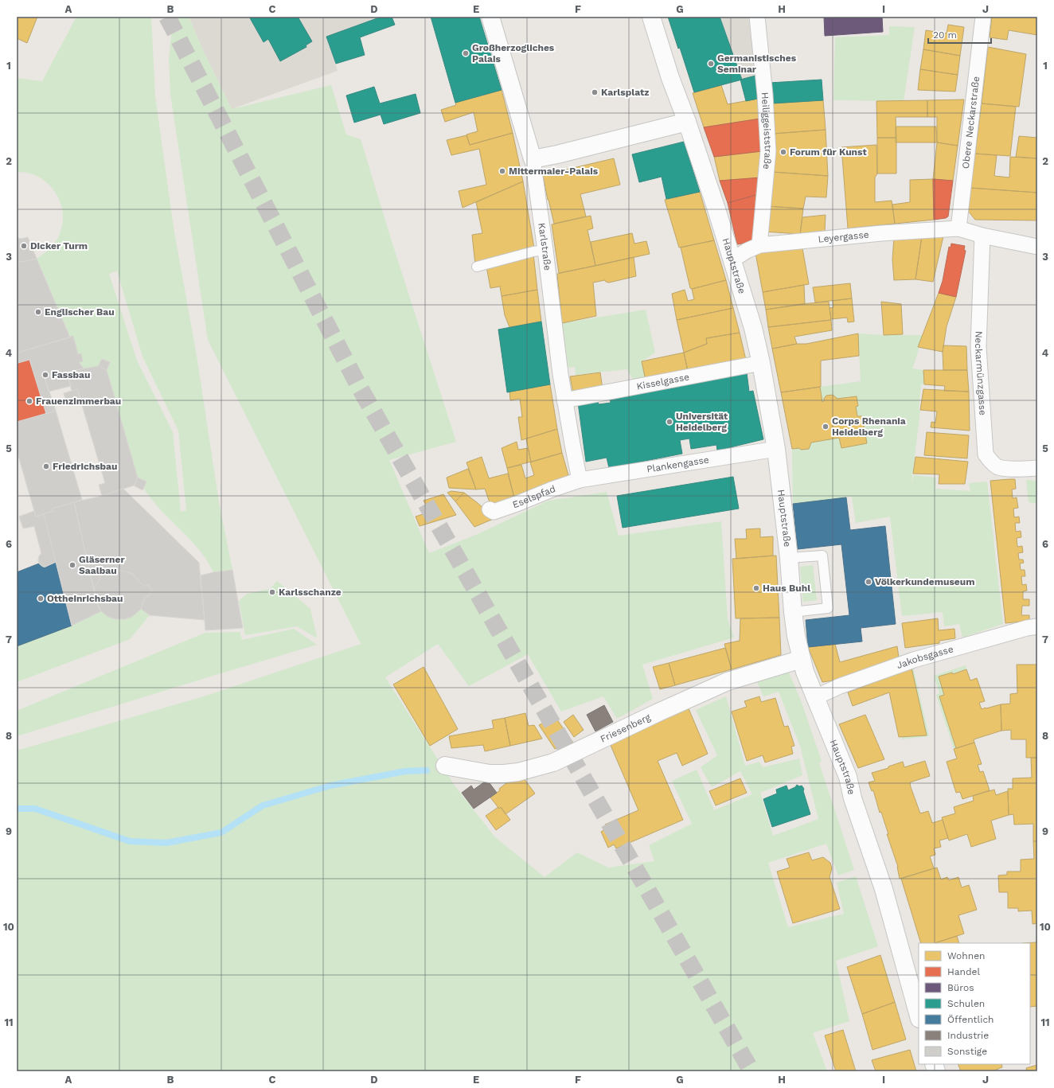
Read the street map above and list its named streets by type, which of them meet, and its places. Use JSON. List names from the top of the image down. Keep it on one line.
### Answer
{"streets":{"street":["Obere Neckarstraße","Heiliggeiststraße","Leyergasse","Karlstraße","Hauptstraße","Neckarmünzgasse","Kisselgasse","Plankengasse","Eselspfad","Jakobsgasse","Friesenberg"]},"crossings":[["Obere Neckarstraße","Leyergasse"],["Heiliggeiststraße","Leyergasse"],["Leyergasse","Hauptstraße"],["Karlstraße","Kisselgasse"],["Karlstraße","Plankengasse"],["Karlstraße","Eselspfad"],["Hauptstraße","Kisselgasse"],["Hauptstraße","Plankengasse"],["Hauptstraße","Jakobsgasse"],["Hauptstraße","Friesenberg"],["Plankengasse","Eselspfad"]],"places":["Großherzogliches Palais","Germanistisches Seminar","Karlsplatz","Forum für Kunst","Mittermaier-Palais","Dicker Turm","Englischer Bau","Fassbau","Frauenzimmerbau","Universität Heidelberg","Corps Rhenania Heidelberg","Friedrichsbau","Gläserner Saalbau","Völkerkundemuseum","Haus Buhl","Karlsschanze","Ottheinrichsbau"],"legend":["Wohnen","Handel","Büros","Schulen","Öffentlich","Industrie","Sonstige"],"scale_bar":"20 m","grid":{"columns":["A","B","C","D","E","F","G","H","I","J"],"rows":["1","2","3","4","5","6","7","8","9","10","11"]}}
